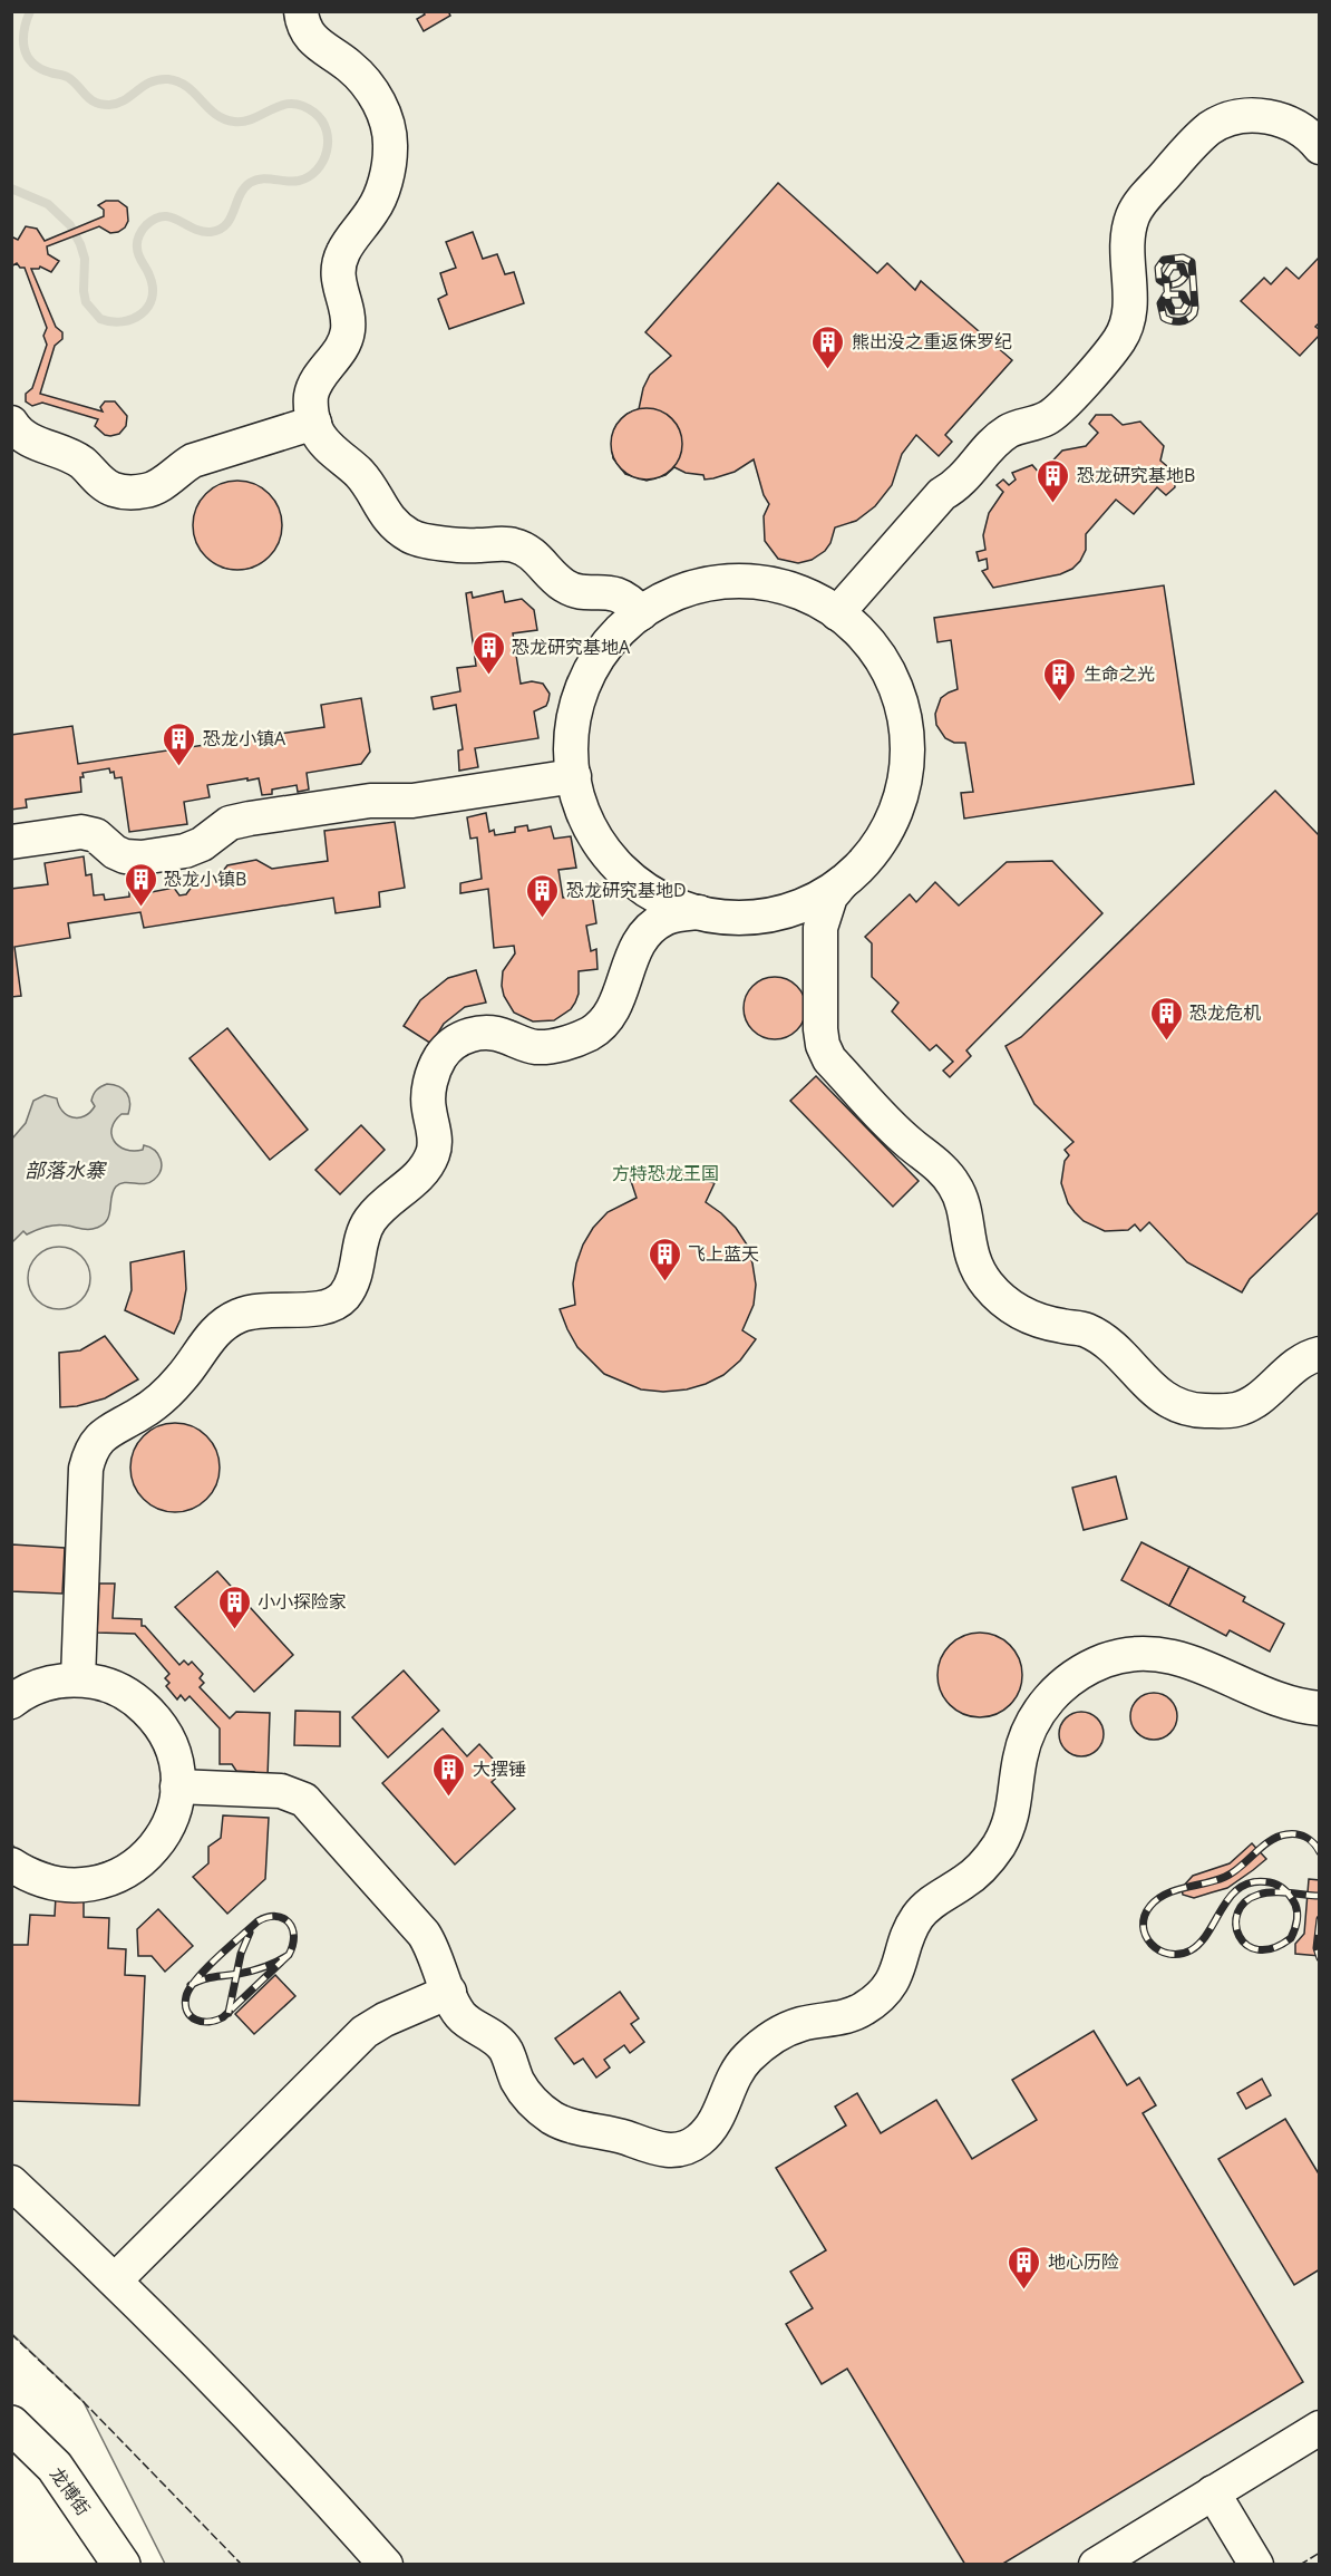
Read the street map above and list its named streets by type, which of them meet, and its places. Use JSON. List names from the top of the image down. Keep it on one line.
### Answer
{"streets":{"main road":["龙博街"]},"water":["部落水寨"],"parks":["方特恐龙王国"],"places":{"building":["熊出没之重返侏罗纪","恐龙研究基地B","恐龙研究基地A","生命之光","恐龙小镇A","恐龙小镇B","恐龙研究基地D","恐龙危机","飞上蓝天","小小探险家","大摆锤","地心历险"]}}
